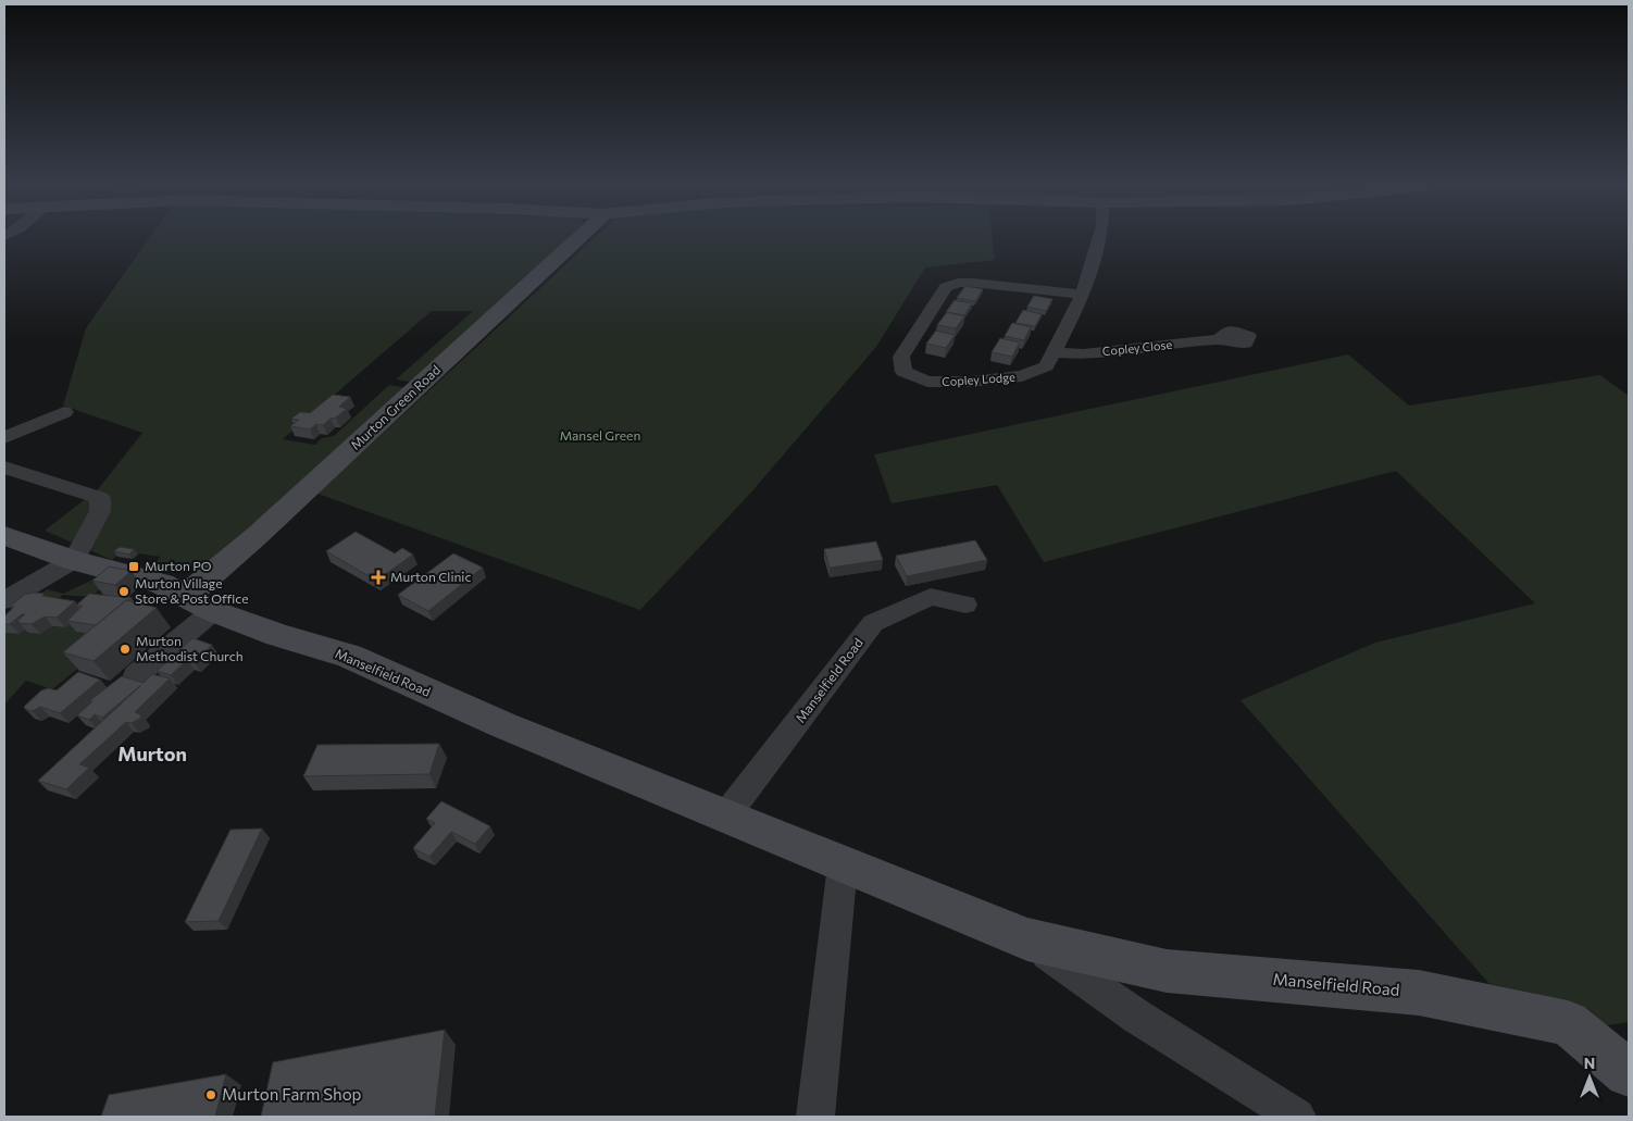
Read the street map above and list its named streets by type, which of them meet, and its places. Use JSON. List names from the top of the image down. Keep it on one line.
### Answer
{"streets":{"main road":["Murton Green Road","Manselfield Road"],"street":["Copley Close","Copley Lodge"]},"crossings":[["Copley Close","Copley Lodge"],["Murton Green Road","Manselfield Road"]],"districts":["Murton"],"parks":["Mansel Green"],"places":{"transit":["Murton PO"],"health":["Murton Clinic"],"other":["Murton Village Store & Post Office","Murton Methodist Church","Murton Farm Shop"]},"north":"top"}
